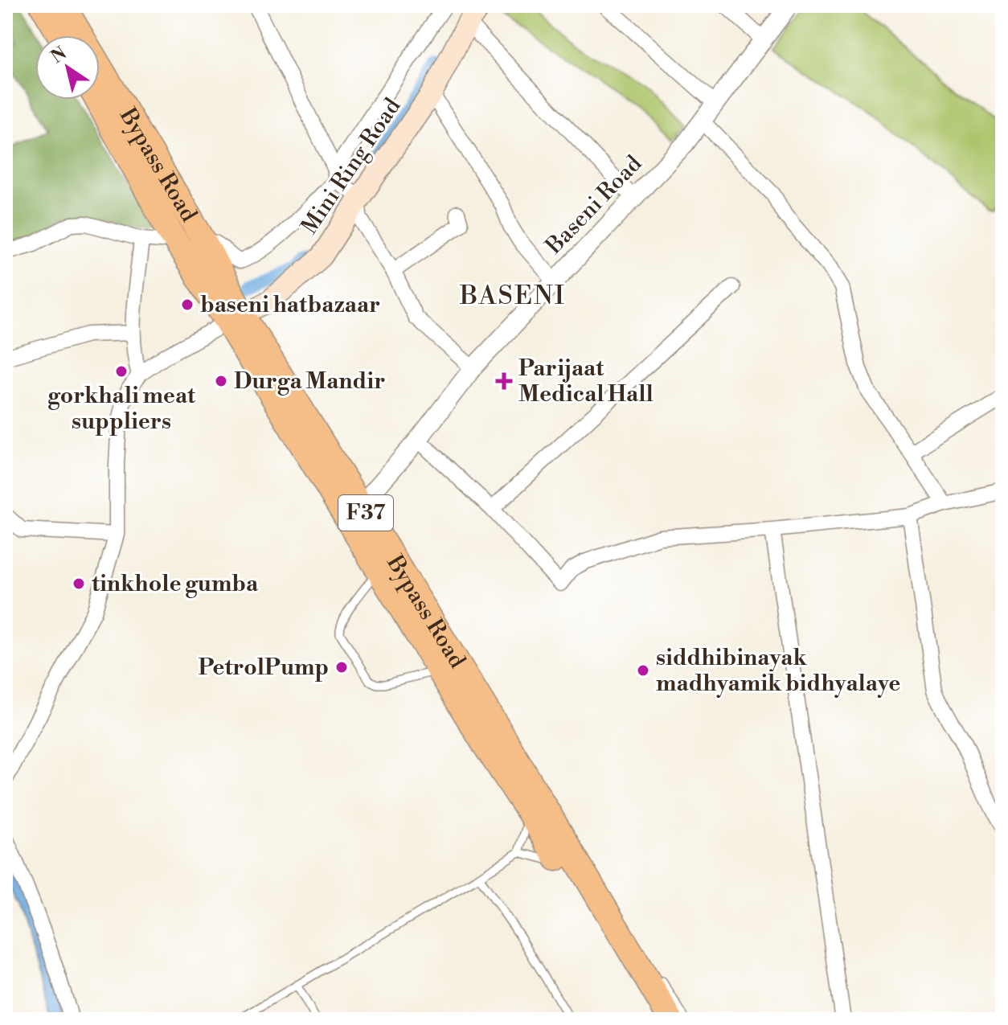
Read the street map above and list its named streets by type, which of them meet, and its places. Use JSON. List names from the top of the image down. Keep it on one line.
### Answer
{"streets":{"highway":["Bypass Road","F37"],"main road":["Mini Ring Road"],"street":["Baseni Road"]},"crossings":[["Bypass Road","Mini Ring Road"],["Bypass Road","Baseni Road"]],"districts":["BASENI"],"places":{"other":["baseni hatbazaar","gorkhali meat suppliers","Durga Mandir","tinkhole gumba","PetrolPump","siddhibinayak madhyamik bidhyalaye"],"health":["Parijaat Medical Hall"]},"north":"top left"}
